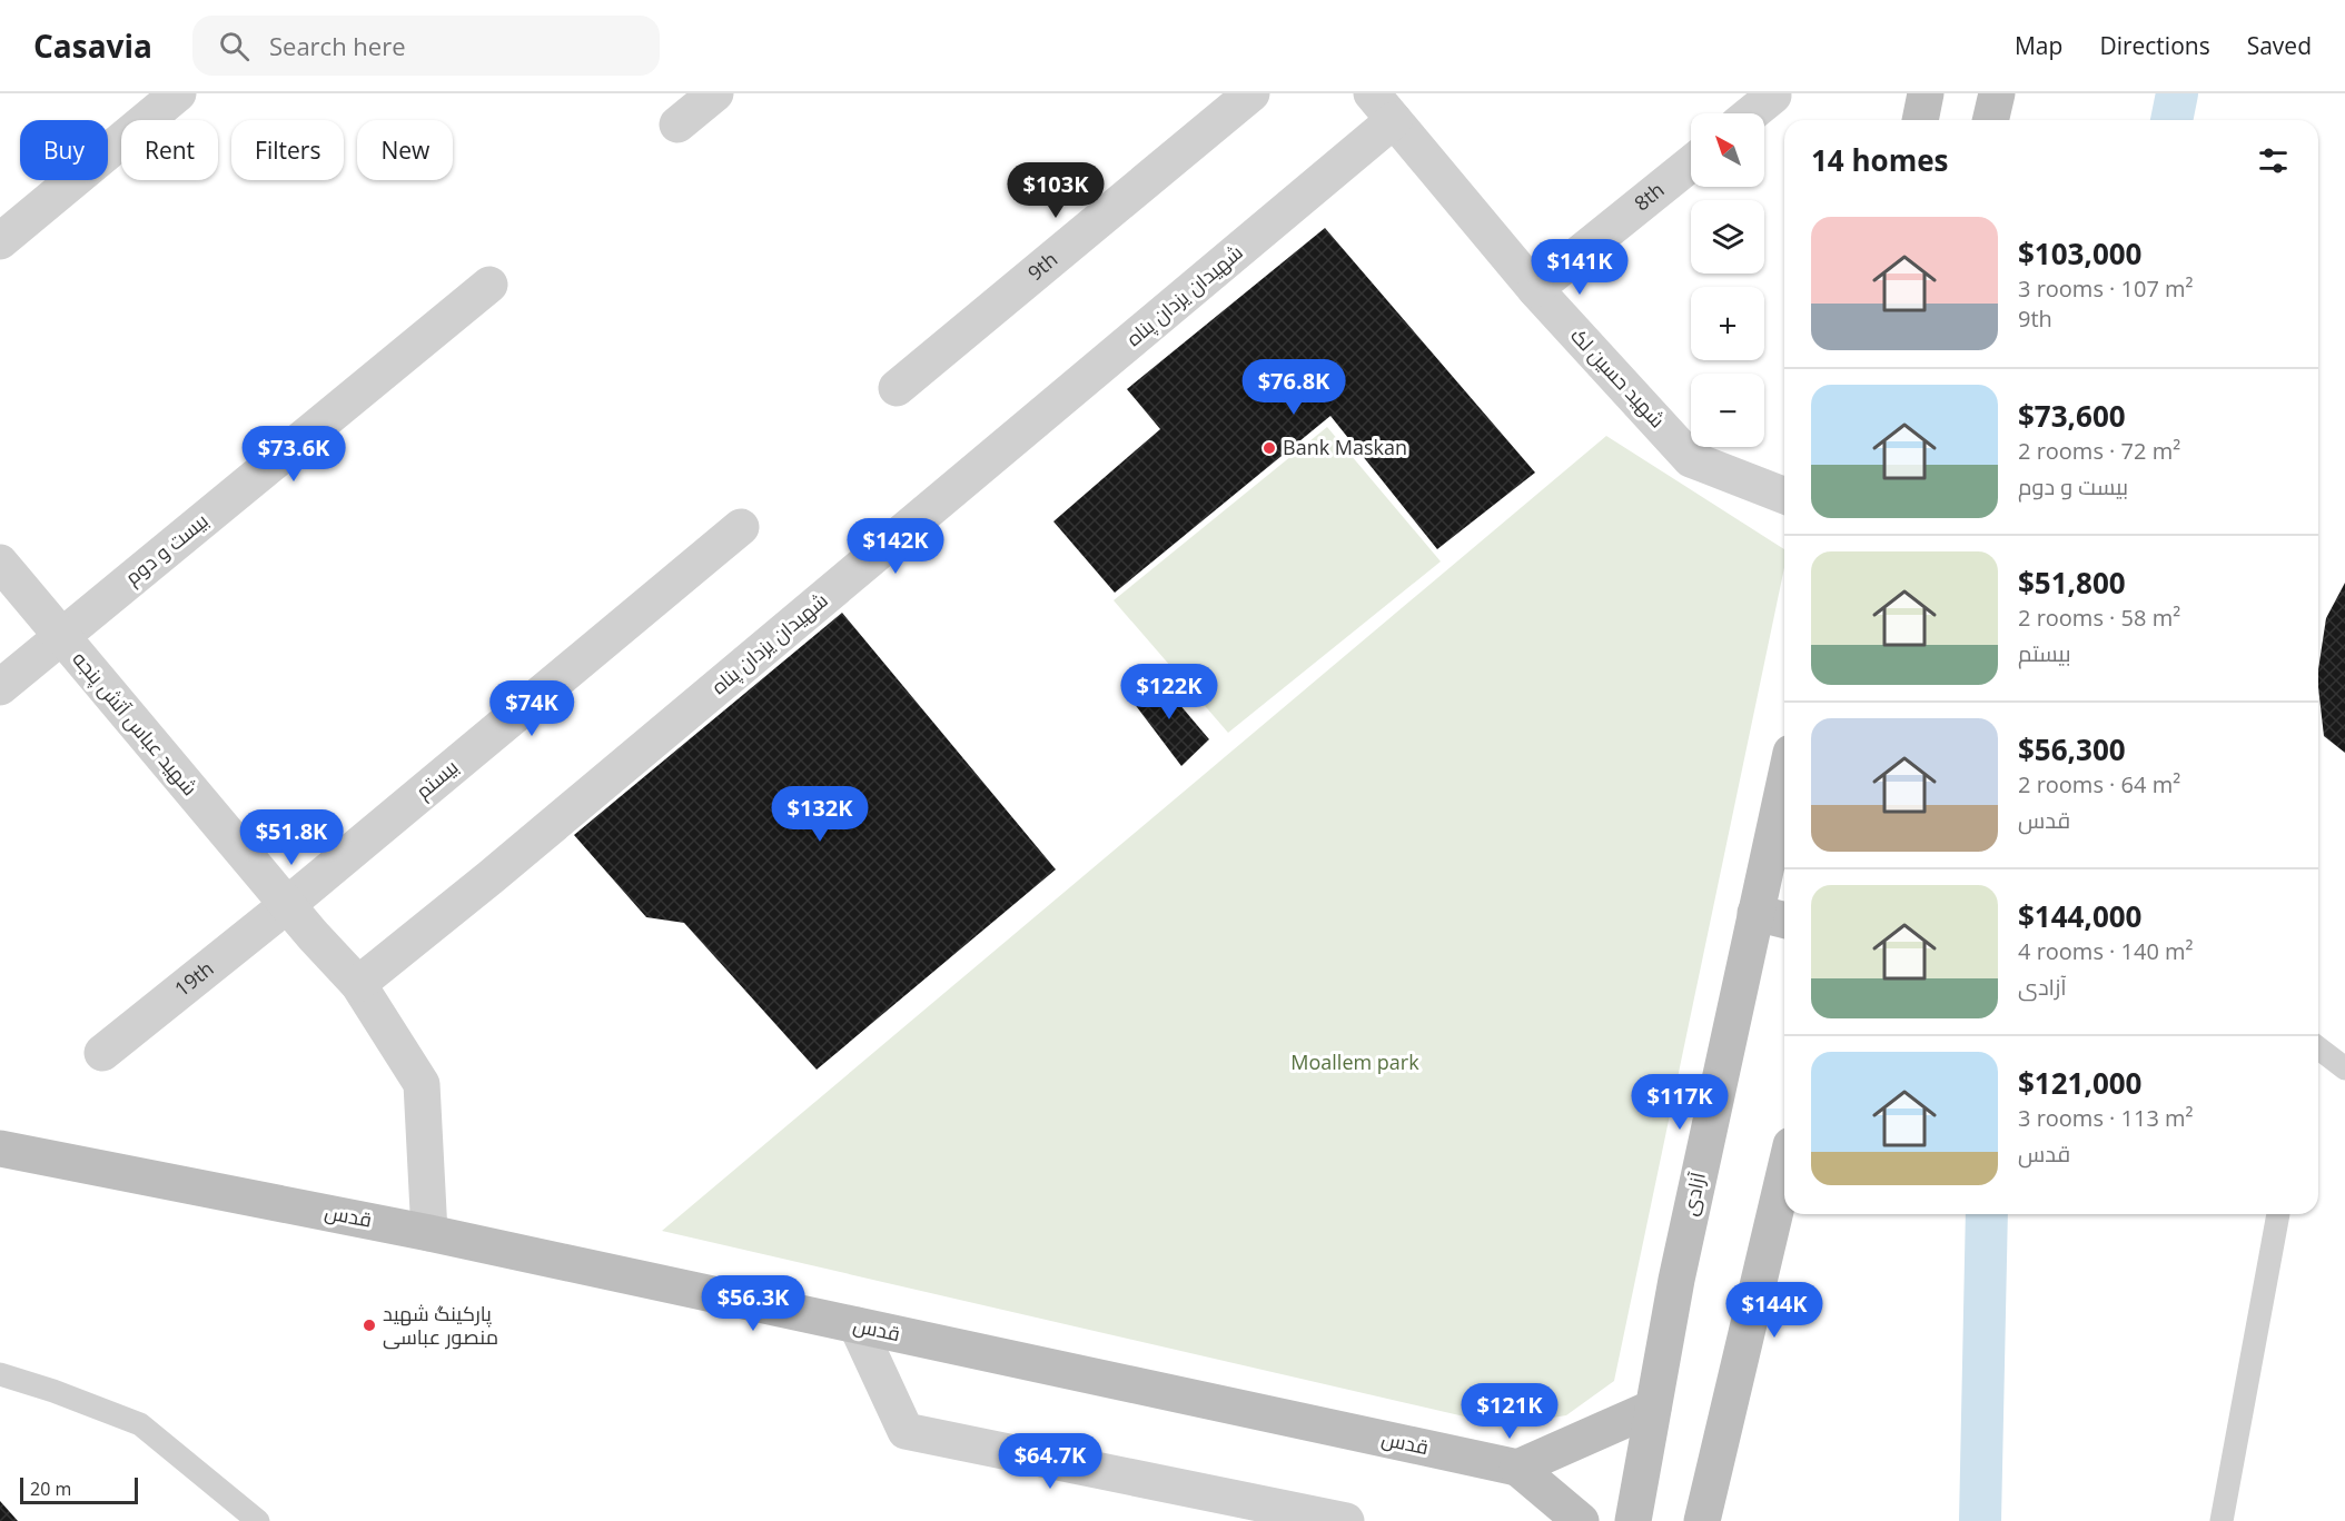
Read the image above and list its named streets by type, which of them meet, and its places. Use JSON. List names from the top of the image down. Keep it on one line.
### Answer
{"streets":{"main road":["آزادی","قدس"],"street":["8th","9th","شهیدان یزدان پناه","شهید حسین لک","بیست و دوم","شهید عباس آتش پنجه","بیستم","19th"]},"crossings":[["8th","شهید حسین لک"],["شهیدان یزدان پناه","شهید حسین لک"],["شهیدان یزدان پناه","شهید عباس آتش پنجه"],["بیست و دوم","شهید عباس آتش پنجه"],["شهید عباس آتش پنجه","بیستم"],["شهید عباس آتش پنجه","19th"],["شهید عباس آتش پنجه","قدس"],["بیستم","19th"]],"parks":["Moallem park"],"places":["Bank Maskan","پارکینگ شهید منصور عباسی"],"scale_bar":"20 m","north":"top left","page":{"header":"Casavia","search":"Search here","nav":["Map","Directions","Saved"],"map_buttons":["+","−"],"chip":["Buy","Rent","Filters","New"],"heading":"14 homes","price":["$103K","$141K","$76.8K","$73.6K","$142K","$122K","$74K","$132K","$51.8K","$117K","$56.3K","$144K","$121K","$64.7K"],"list":[{"name":"$103,000","note":"3 rooms · 107 m² · 9th"},{"name":"$73,600","note":"2 rooms · 72 m² · بیست و دوم"},{"name":"$51,800","note":"2 rooms · 58 m² · بیستم"},{"name":"$56,300","note":"2 rooms · 64 m² · قدس"},{"name":"$144,000","note":"4 rooms · 140 m² · آزادی"},{"name":"$121,000","note":"3 rooms · 113 m² · قدس"}],"scale":"20 m"}}
